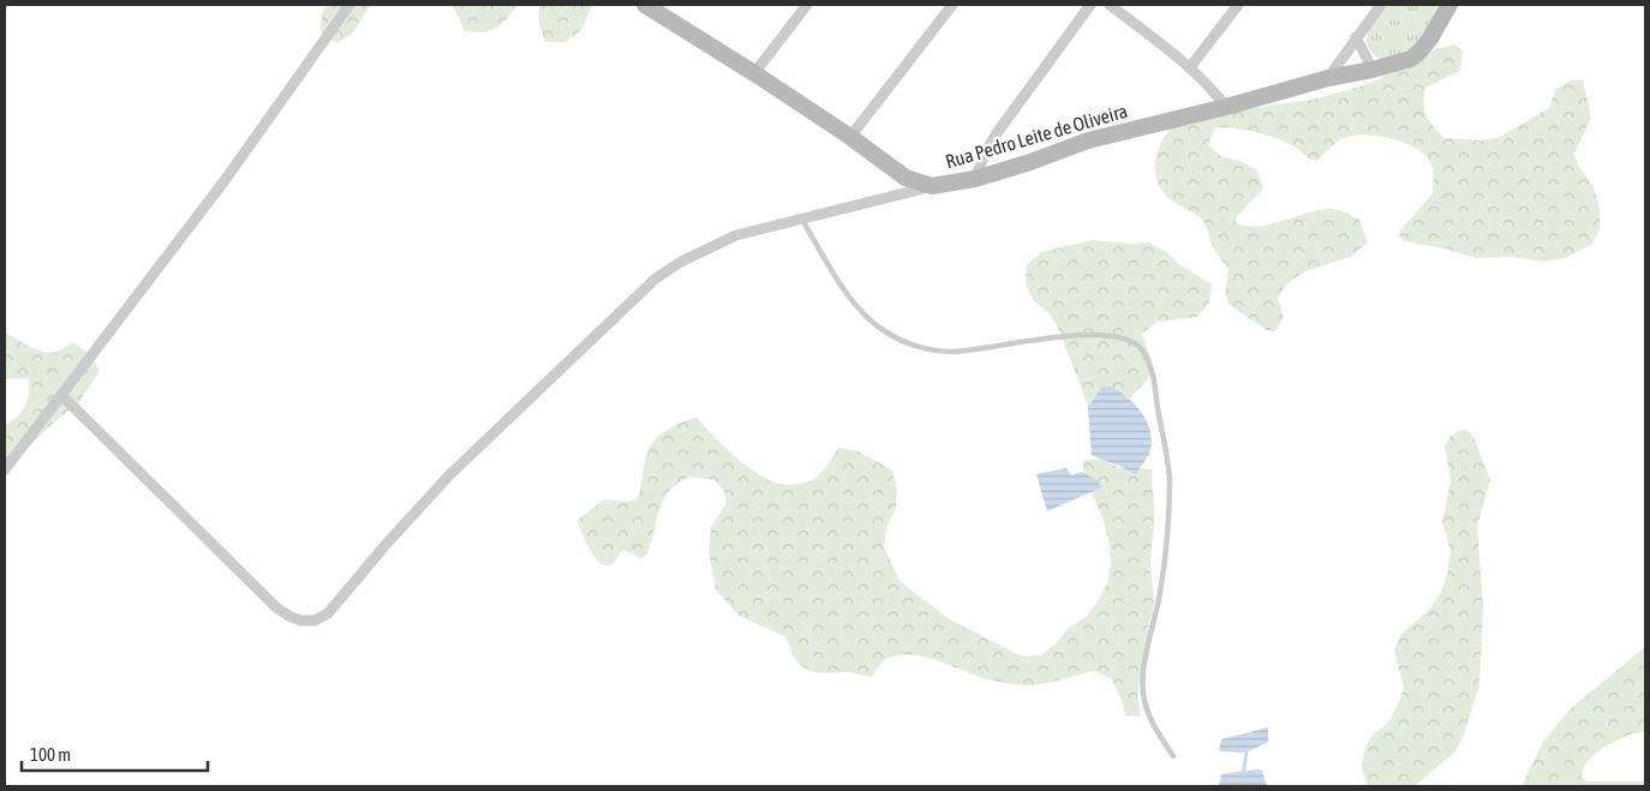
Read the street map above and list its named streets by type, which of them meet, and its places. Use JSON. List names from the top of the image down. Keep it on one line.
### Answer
{"streets":{"street":["Rua Pedro Leite de Oliveira"]},"scale_bar":"100 m"}
